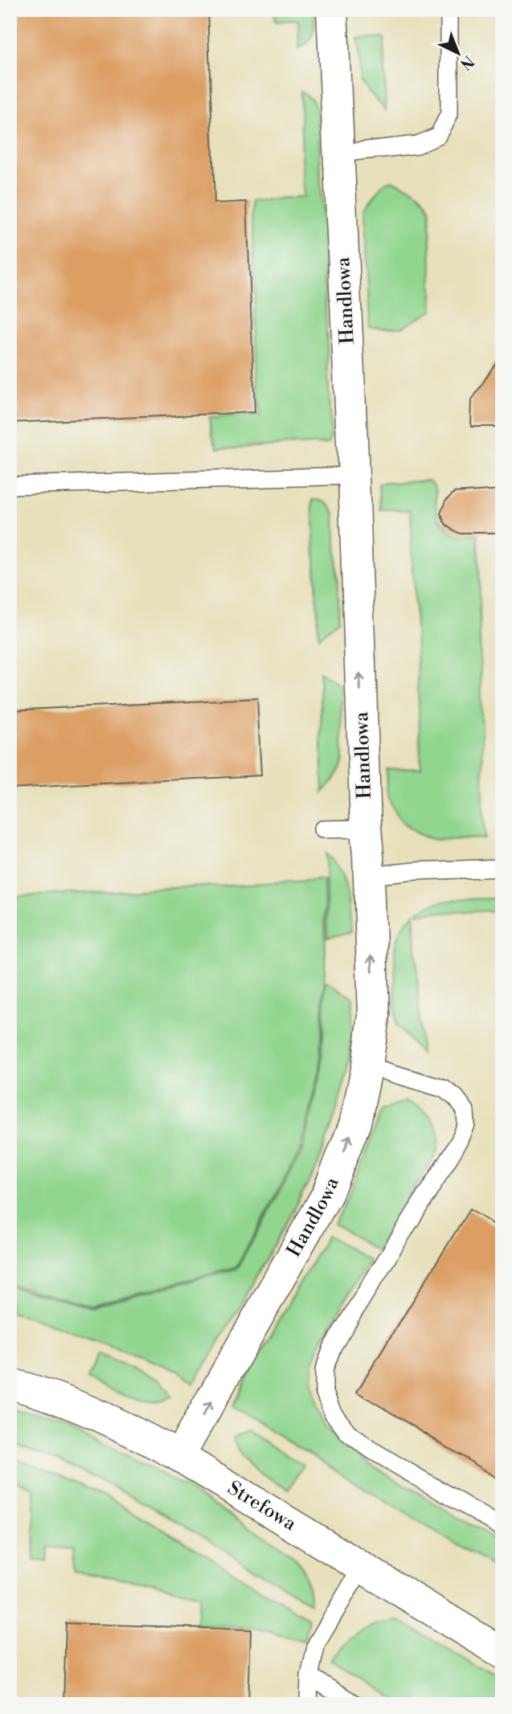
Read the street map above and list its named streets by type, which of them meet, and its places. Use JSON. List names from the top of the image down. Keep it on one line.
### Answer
{"streets":{"street":["Handlowa","Strefowa"]},"crossings":[["Handlowa","Strefowa"]],"one_way":["Handlowa"],"north":"bottom right"}
